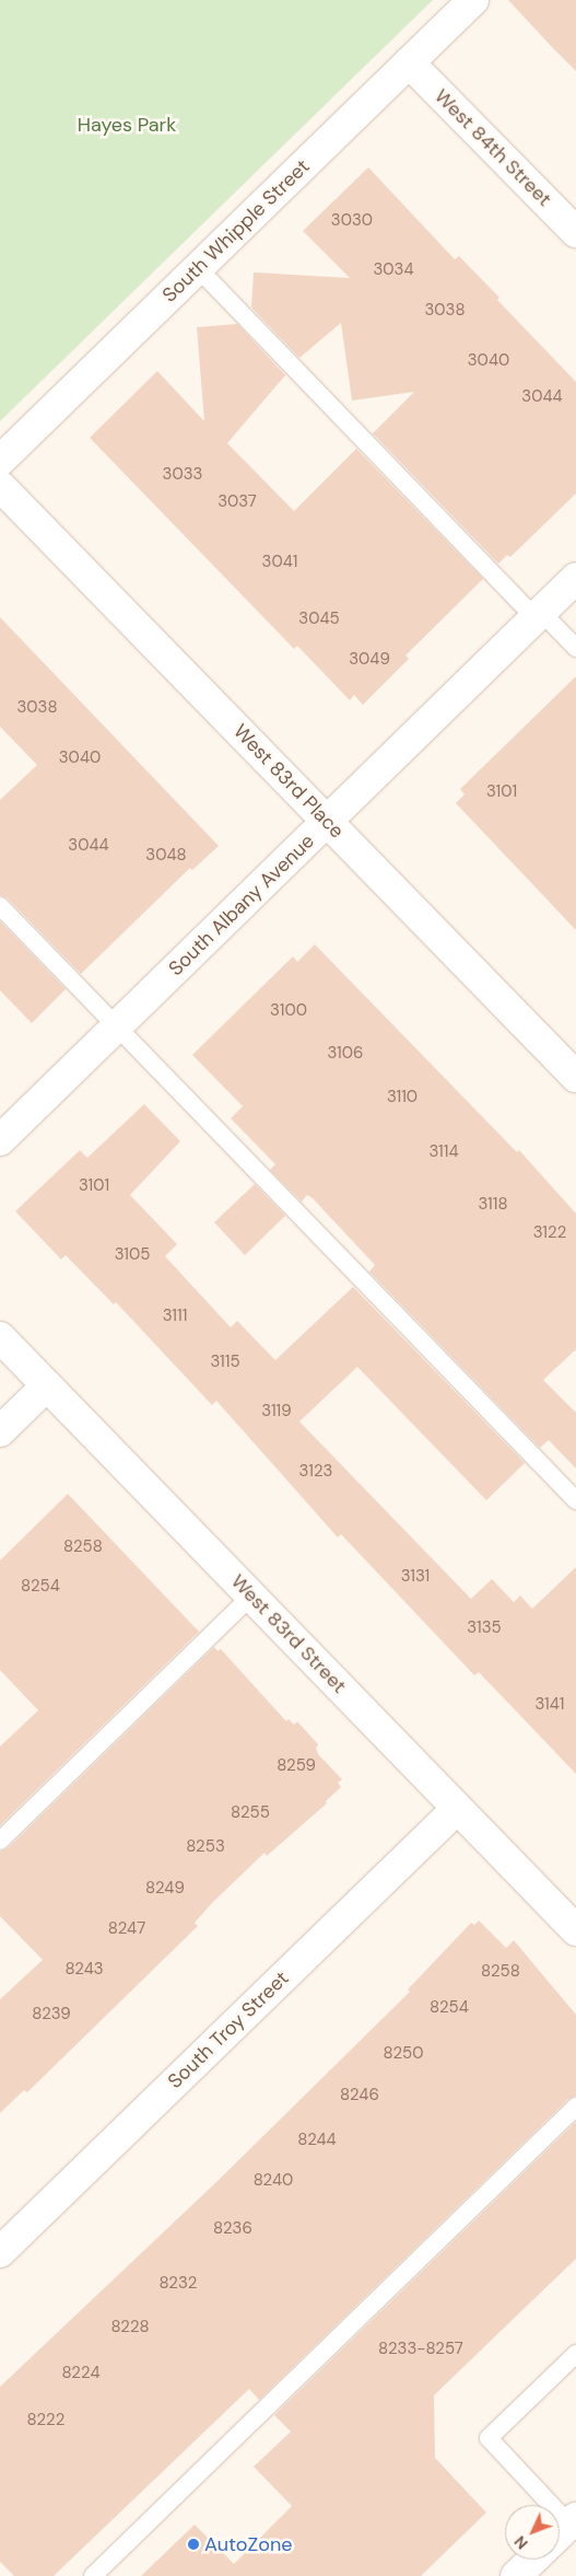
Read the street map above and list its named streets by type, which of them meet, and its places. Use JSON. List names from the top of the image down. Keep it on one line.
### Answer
{"streets":{"street":["West 84th Street","South Whipple Street","West 83rd Place","South Albany Avenue","West 83rd Street","South Troy Street"]},"crossings":[["West 84th Street","South Whipple Street"],["West 83rd Place","South Albany Avenue"],["West 83rd Street","South Troy Street"]],"parks":["Hayes Park"],"places":["AutoZone"],"house_numbers":["3030","3034","3038","3040","3044","3033","3037","3041","3045","3049","3038","3040","3101","3044","3048","3100","3106","3110","3114","3101","3118","3122","3105","3111","3115","3119","3123","8258","3131","8254","3135","3141","8259","8255","8253","8249","8247","8243","8258","8254","8239","8250","8246","8244","8240","8236","8232","8228","8233-8257","8224","8222"],"north":"bottom left"}
